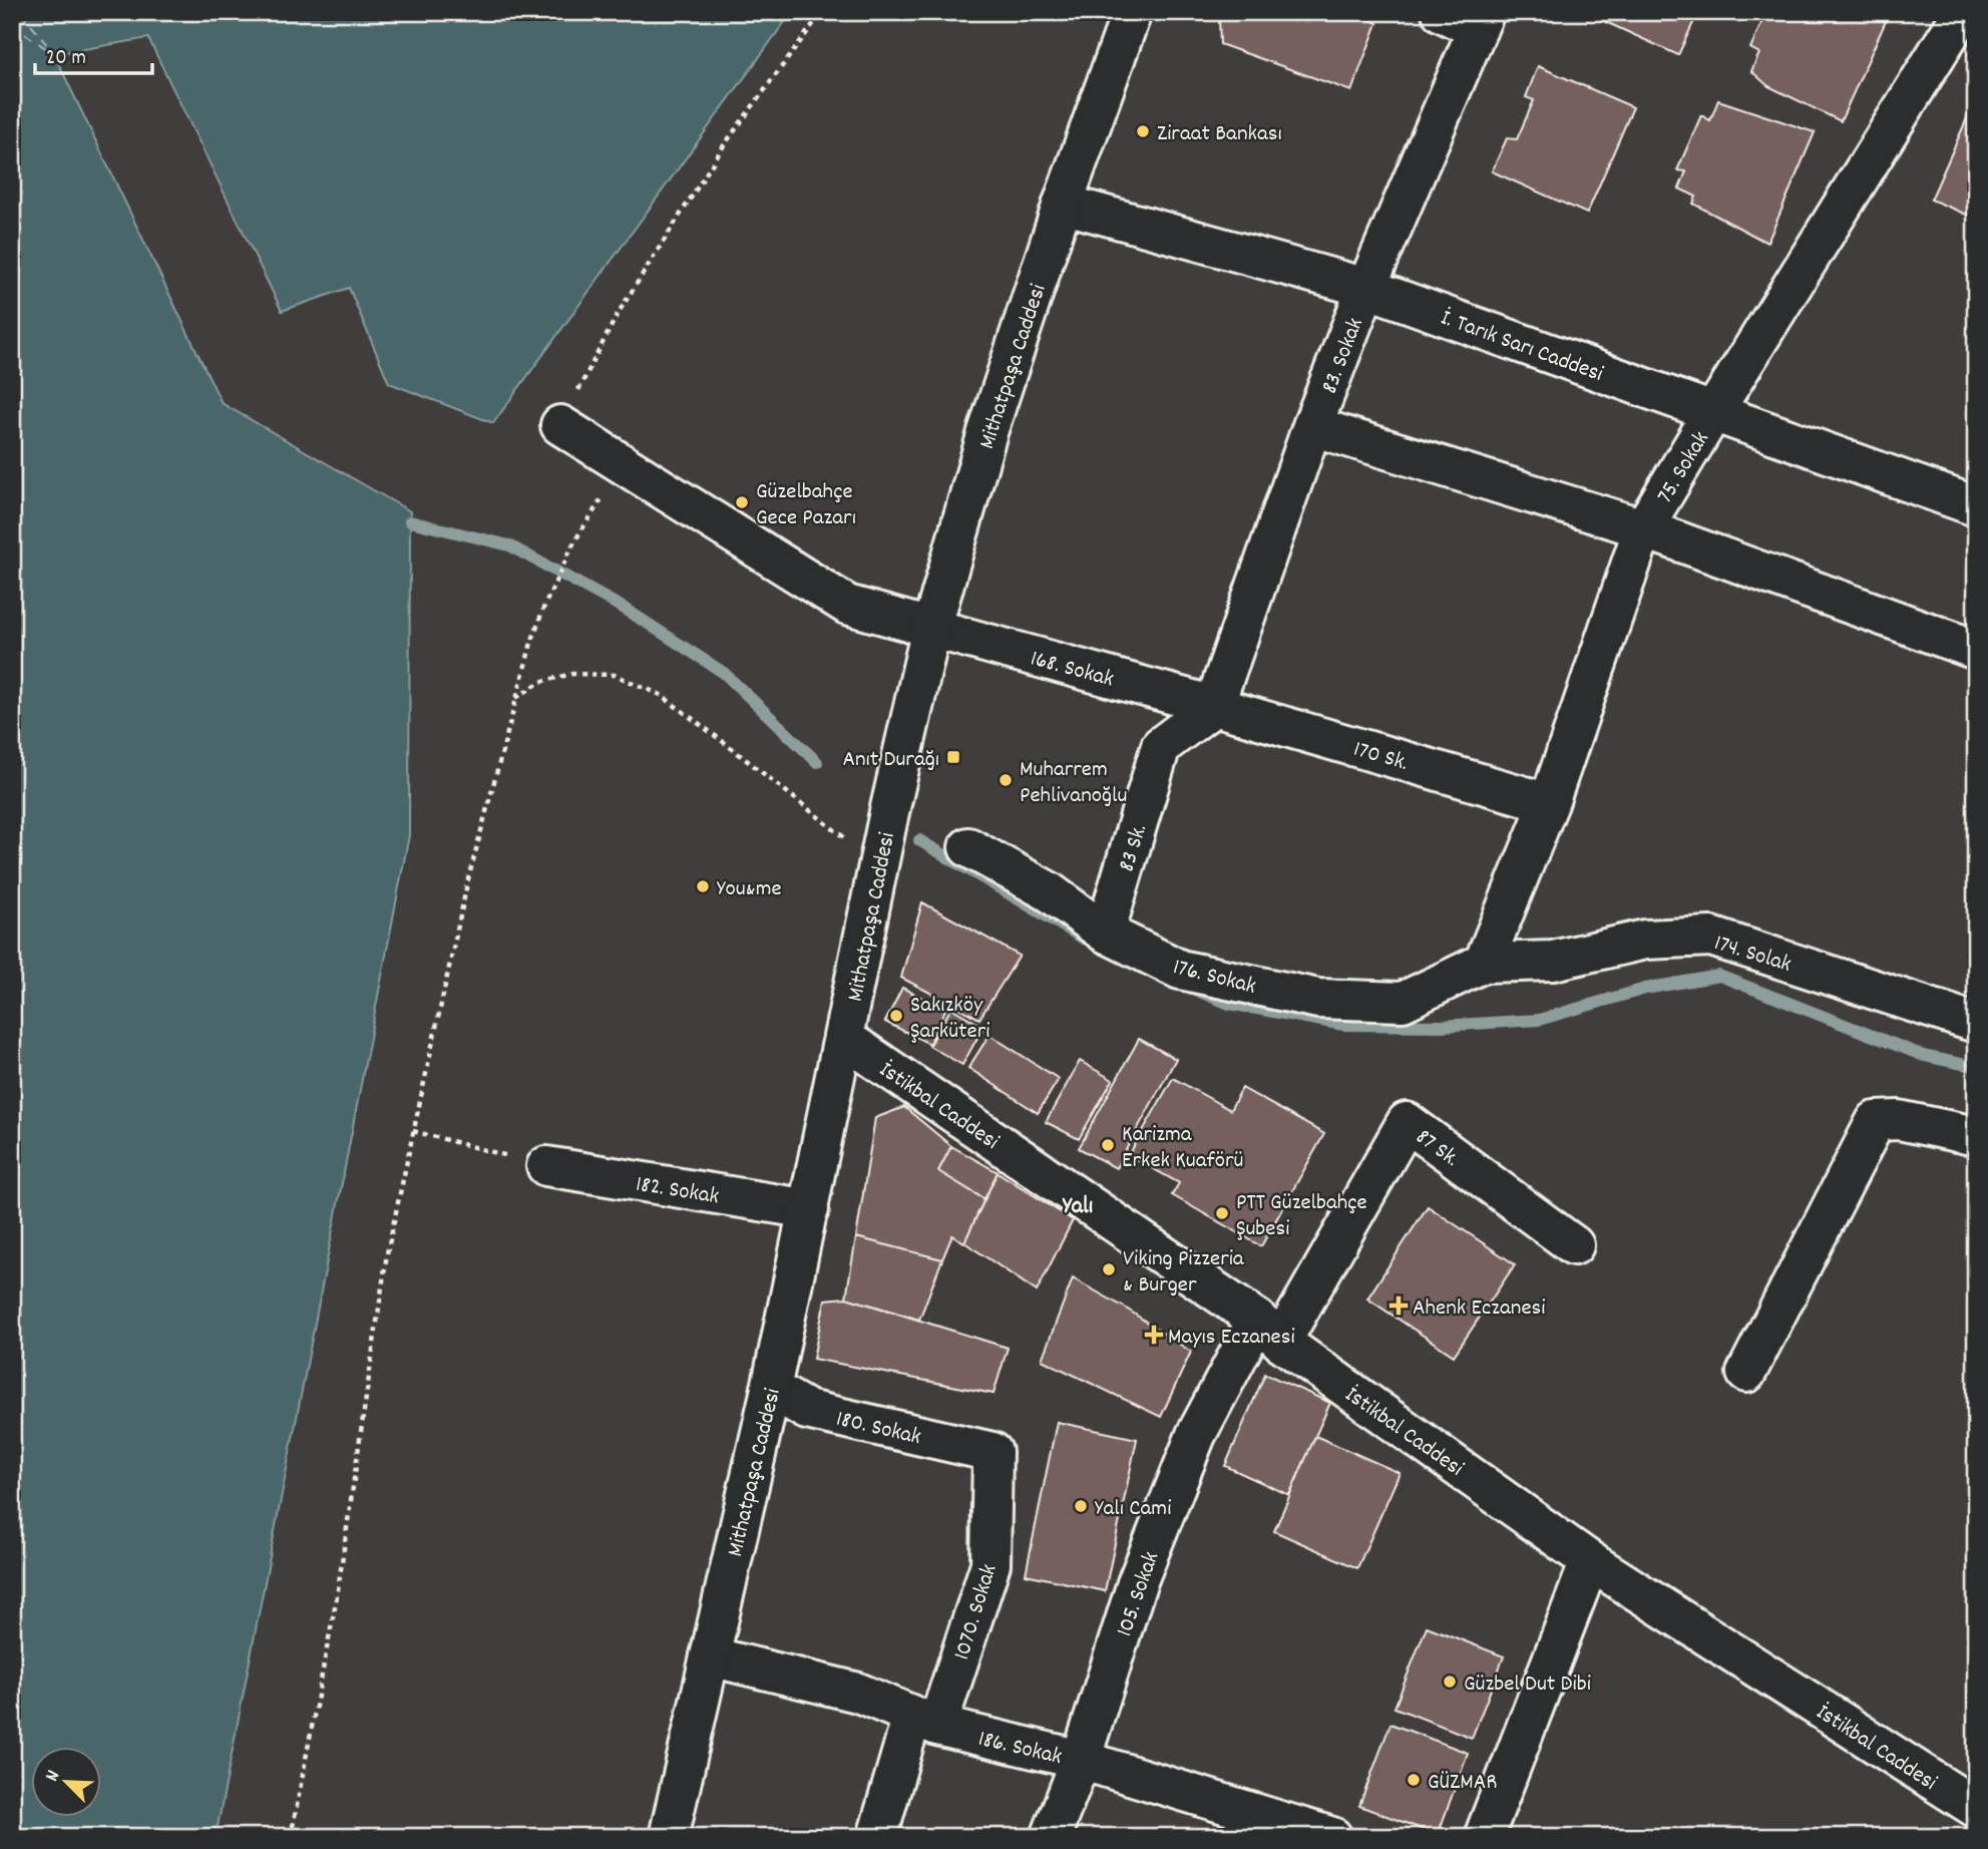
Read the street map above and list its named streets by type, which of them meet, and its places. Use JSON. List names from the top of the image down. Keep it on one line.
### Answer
{"streets":{"street":["İ. Tarık Sarı Caddesi","83. Sokak","Mithatpaşa Caddesi","75. Sokak","168. Sokak","170 Sk.","83 Sk.","174. Solak","176. Sokak","İstikbal Caddesi","87 Sk.","182. Sokak","180. Sokak","105. Sokak","1070. Sokak","186. Sokak"]},"crossings":[["İ. Tarık Sarı Caddesi","83. Sokak"],["İ. Tarık Sarı Caddesi","Mithatpaşa Caddesi"],["İ. Tarık Sarı Caddesi","75. Sokak"],["83. Sokak","168. Sokak"],["83. Sokak","170 Sk."],["83. Sokak","83 Sk."],["Mithatpaşa Caddesi","168. Sokak"],["Mithatpaşa Caddesi","İstikbal Caddesi"],["Mithatpaşa Caddesi","182. Sokak"],["Mithatpaşa Caddesi","180. Sokak"],["Mithatpaşa Caddesi","186. Sokak"],["75. Sokak","170 Sk."],["75. Sokak","174. Solak"],["75. Sokak","176. Sokak"],["168. Sokak","170 Sk."],["168. Sokak","83 Sk."],["170 Sk.","83 Sk."],["83 Sk.","176. Sokak"],["174. Solak","176. Sokak"],["İstikbal Caddesi","87 Sk."],["İstikbal Caddesi","105. Sokak"],["87 Sk.","105. Sokak"],["180. Sokak","1070. Sokak"],["105. Sokak","186. Sokak"],["1070. Sokak","186. Sokak"]],"districts":["Yalı"],"places":{"other":["Ziraat Bankası","Güzelbahçe Gece Pazarı","Muharrem Pehlivanoğlu","You&me","Sakızköy Şarküteri","Karizma Erkek Kuaförü","PTT Güzelbahçe Şubesi","Viking Pizzeria & Burger","Yalı Cami","Güzbel Dut Dibi","GÜZMAR"],"transit":["Anıt Durağı"],"health":["Ahenk Eczanesi","Mayıs Eczanesi"]},"scale_bar":"20 m","north":"top left"}
